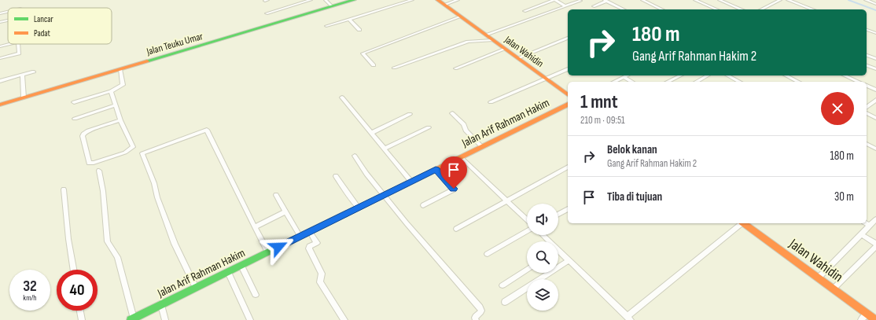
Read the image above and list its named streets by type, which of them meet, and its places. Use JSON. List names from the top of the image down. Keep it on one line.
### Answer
{"streets":{"street":["Jalan Teuku Umar","Jalan Wahidin","Jalan Arif Rahman Hakim"]},"legend":["Lancar","Padat"],"page":{"turn":["180 m","Gang Arif Rahman Hakim 2"],"heading":["1 mnt","210 m · 09:51"],"list":[{"name":"Belok kanan","note":"Gang Arif Rahman Hakim 2","value":"180 m"},{"name":"Tiba di tujuan","value":"30 m"}],"speed":"32 km/h","limit":"40"}}
